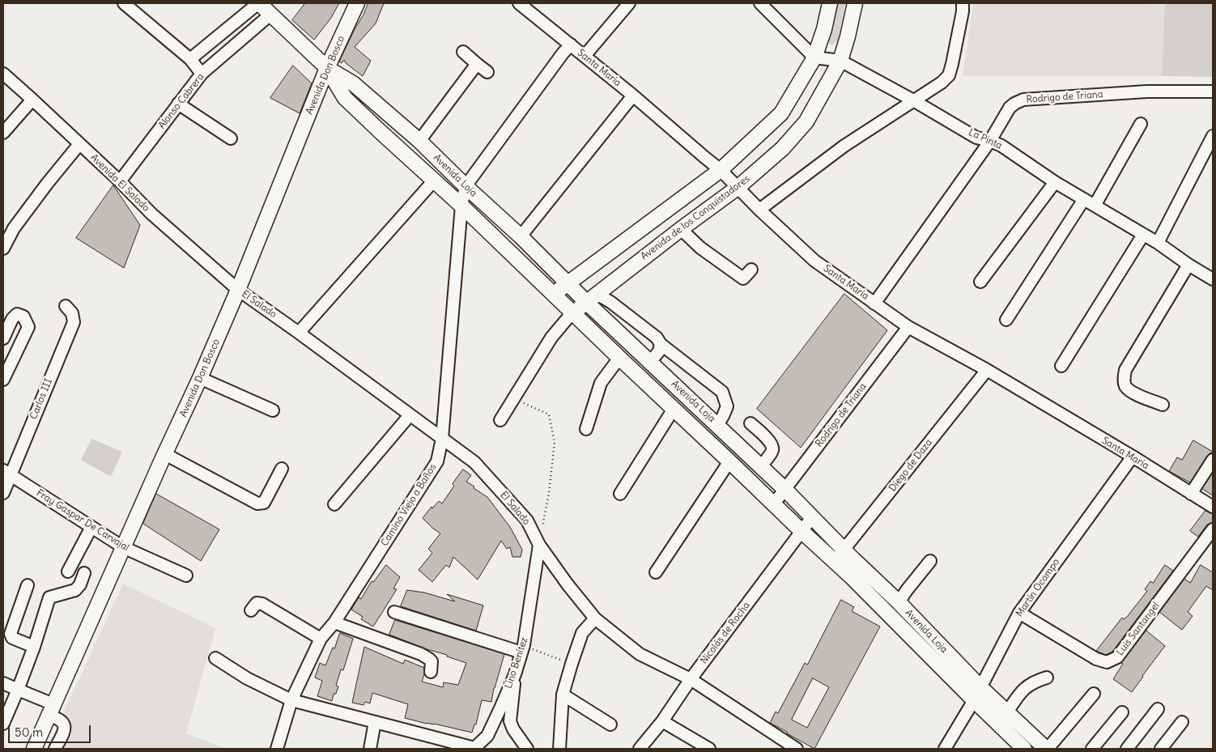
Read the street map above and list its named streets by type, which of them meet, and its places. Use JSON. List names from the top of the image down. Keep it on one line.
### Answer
{"streets":{"main road":["Avenida Don Bosco","Avenida Loja","Avenida de los Conquistadores"],"street":["Santa María","Rodrigo de Triana","Alonso Cabrera","La Pinta","Avenida El Salado","El Salado","Carlos III","Diego de Daza","Camino Viejo a Baños","Fray Gaspar De Carvajal","Martín Ocampo","Luis Santangel","Nicolás de Rocha","Lino Benítez"]},"crossings":[["Santa María","Rodrigo de Triana"],["Santa María","Avenida de los Conquistadores"],["Santa María","Diego de Daza"],["Santa María","Martín Ocampo"],["Avenida Don Bosco","Avenida Loja"],["Avenida Don Bosco","Avenida El Salado"],["Avenida Don Bosco","El Salado"],["Avenida Don Bosco","Fray Gaspar De Carvajal"],["Rodrigo de Triana","La Pinta"],["Rodrigo de Triana","Avenida Loja"],["Alonso Cabrera","Avenida Loja"],["Alonso Cabrera","Avenida El Salado"],["La Pinta","Avenida de los Conquistadores"],["Avenida Loja","Avenida de los Conquistadores"],["Avenida Loja","Diego de Daza"],["Avenida Loja","Camino Viejo a Baños"],["Avenida Loja","Martín Ocampo"],["Avenida Loja","Nicolás de Rocha"],["Avenida El Salado","El Salado"],["El Salado","Camino Viejo a Baños"],["El Salado","Nicolás de Rocha"],["El Salado","Lino Benítez"],["Carlos III","Fray Gaspar De Carvajal"],["Martín Ocampo","Luis Santangel"]],"scale_bar":"50 m"}
